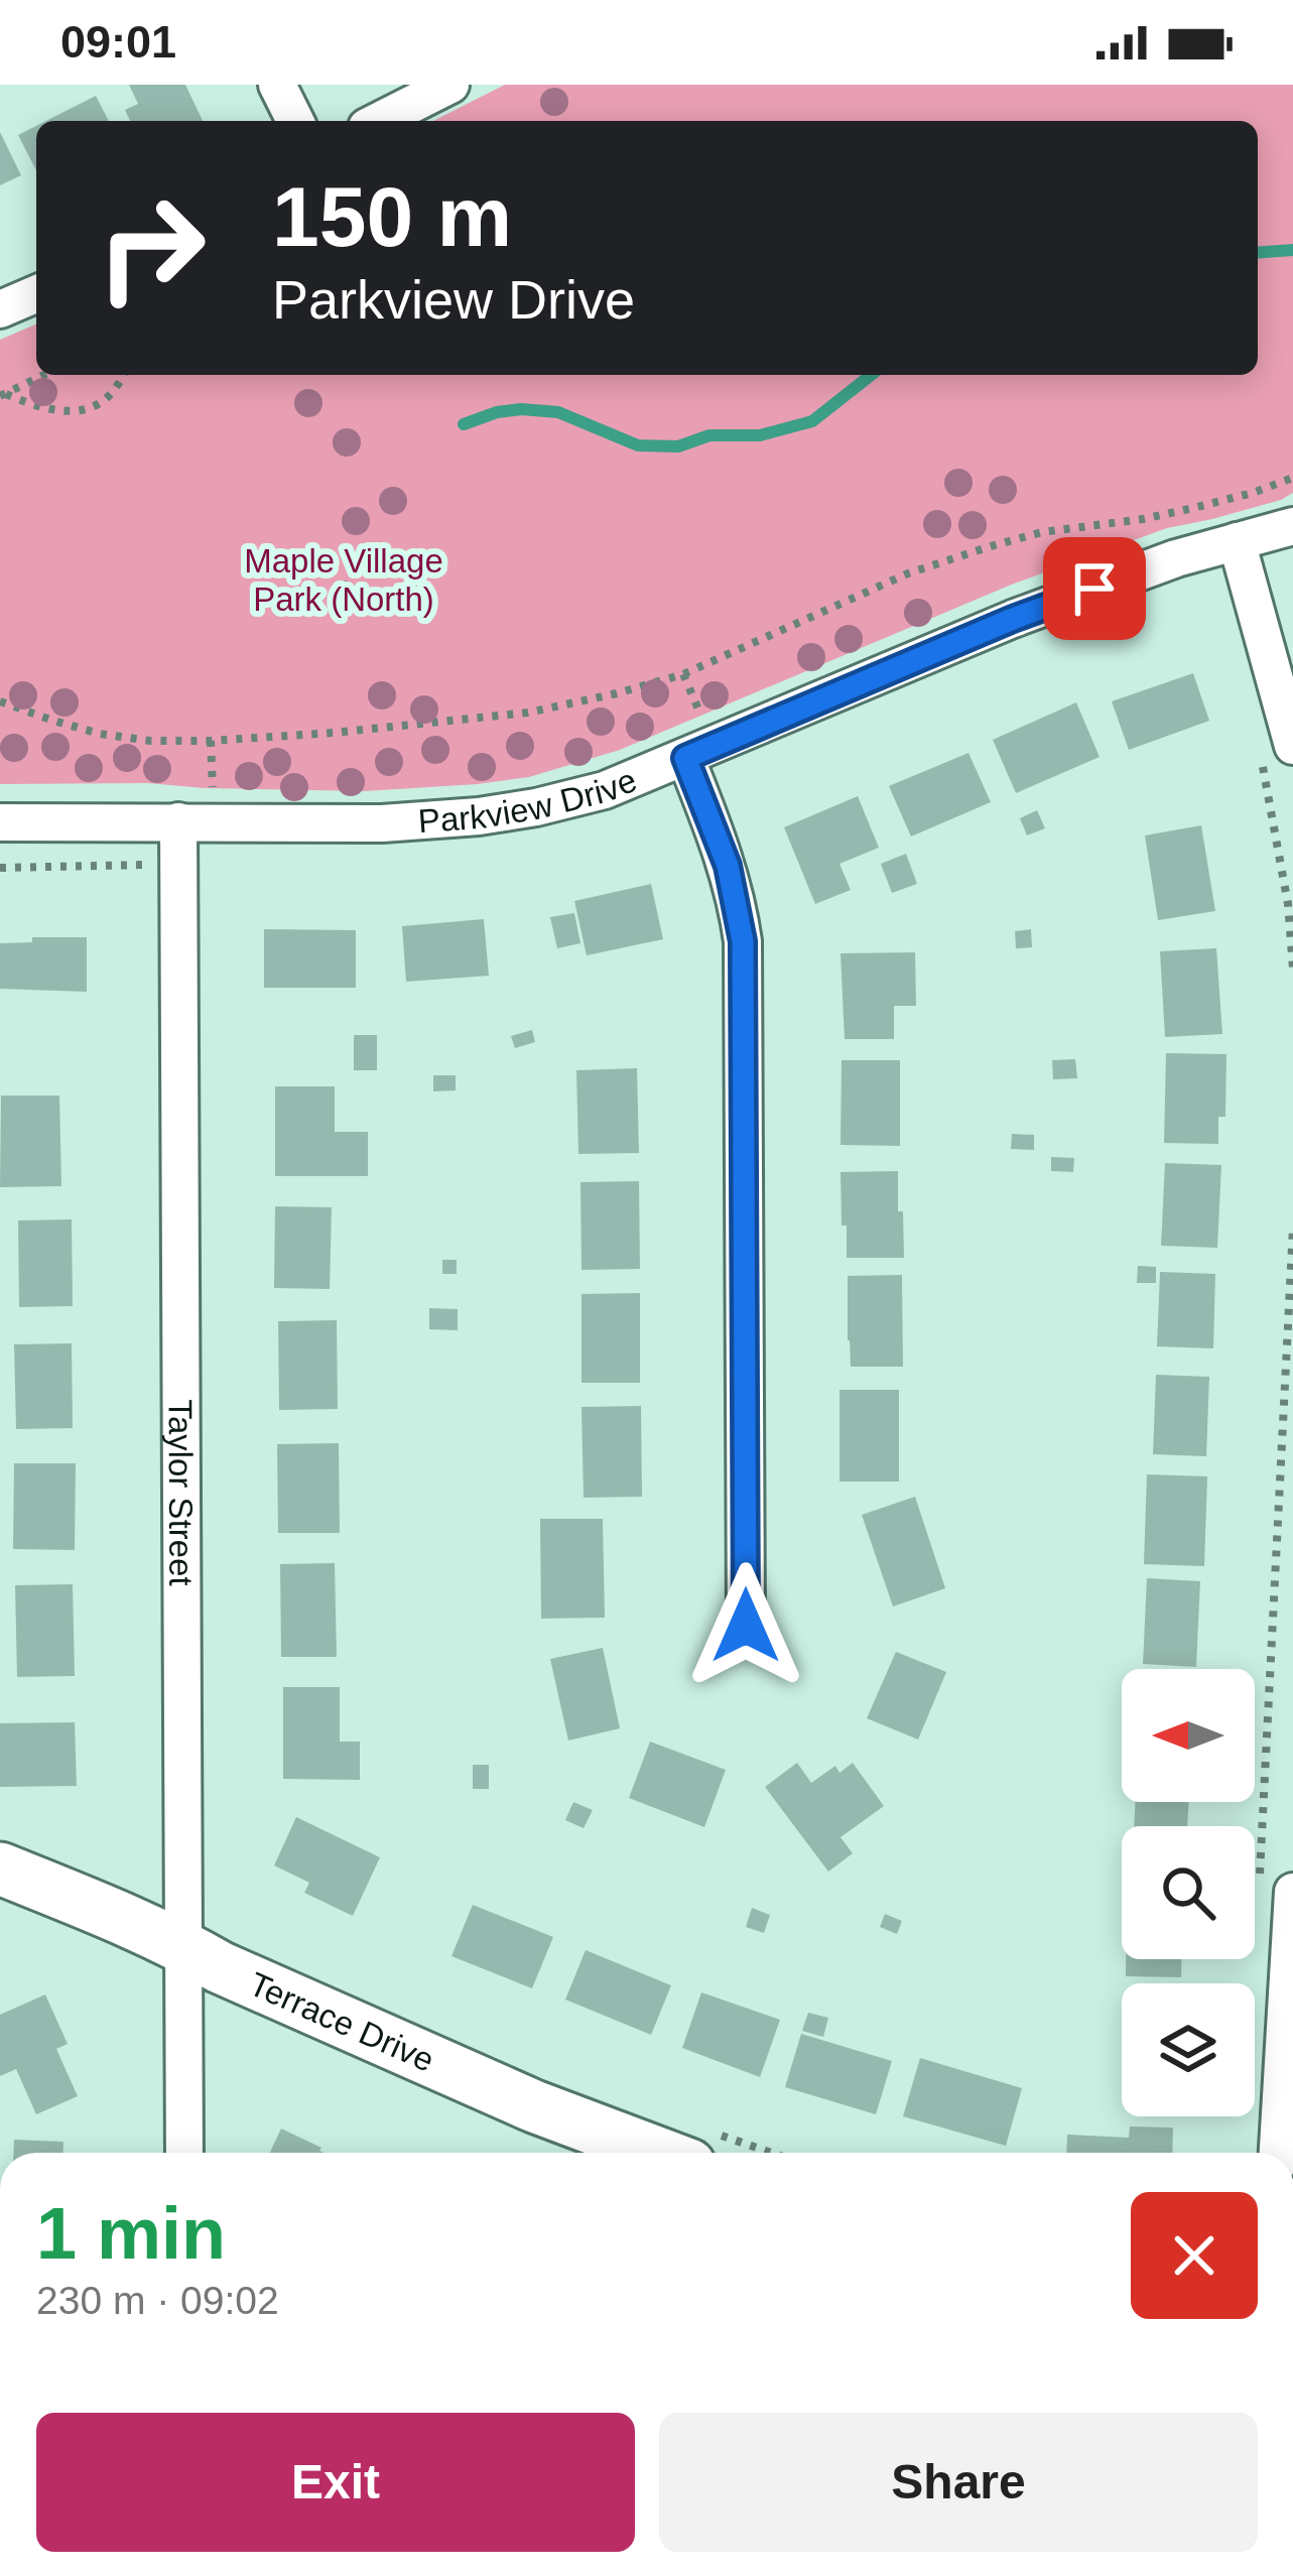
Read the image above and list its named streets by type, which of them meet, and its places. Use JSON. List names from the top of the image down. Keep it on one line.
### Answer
{"streets":{"street":["Parkview Drive","Taylor Street","Terrace Drive"]},"crossings":[["Parkview Drive","Taylor Street"],["Taylor Street","Terrace Drive"]],"parks":["Maple Village Park (North)"],"north":"left","page":{"status":"09:01","turn":["150 m","Parkview Drive"],"heading":["1 min","230 m · 09:02"],"buttons":["Exit","Share"]}}
